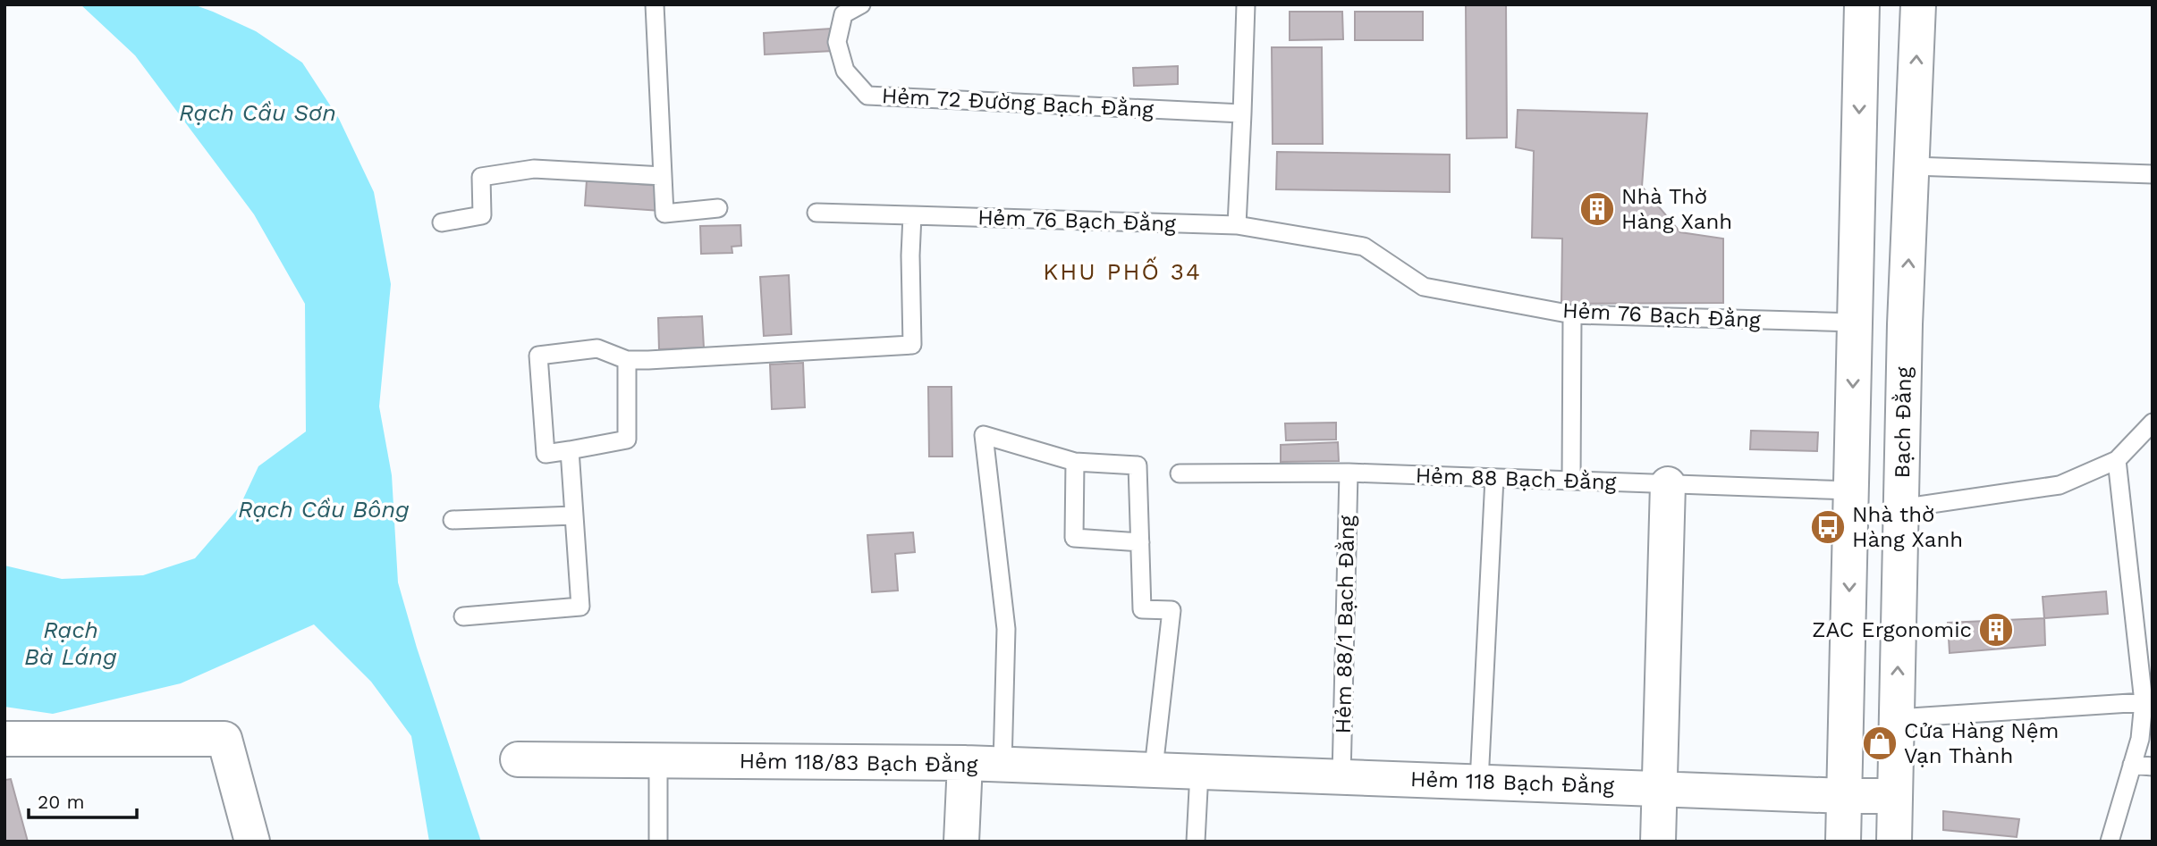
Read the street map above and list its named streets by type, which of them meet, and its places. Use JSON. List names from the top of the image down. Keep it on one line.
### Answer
{"streets":{"street":["Bạch Đằng","Hẻm 118/83 Bạch Đằng","Hẻm 118 Bạch Đằng"],"lane":["Hẻm 72 Đường Bạch Đằng","Hẻm 76 Bạch Đằng","Hẻm 88 Bạch Đằng","Hẻm 88/1 Bạch Đằng"]},"crossings":[["Bạch Đằng","Hẻm 118 Bạch Đằng"],["Hẻm 88 Bạch Đằng","Hẻm 88/1 Bạch Đằng"],["Hẻm 88/1 Bạch Đằng","Hẻm 118 Bạch Đằng"],["Hẻm 118/83 Bạch Đằng","Hẻm 118 Bạch Đằng"]],"districts":["KHU PHỐ 34"],"water":["Rạch Cầu Sơn","Rạch Cầu Bông","Rạch Bà Láng"],"places":{"building":["Nhà Thờ Hàng Xanh","ZAC Ergonomic"],"bus stop":["Nhà thờ Hàng Xanh"],"shop":["Cửa Hàng Nệm Vạn Thành"]},"scale_bar":"20 m"}
